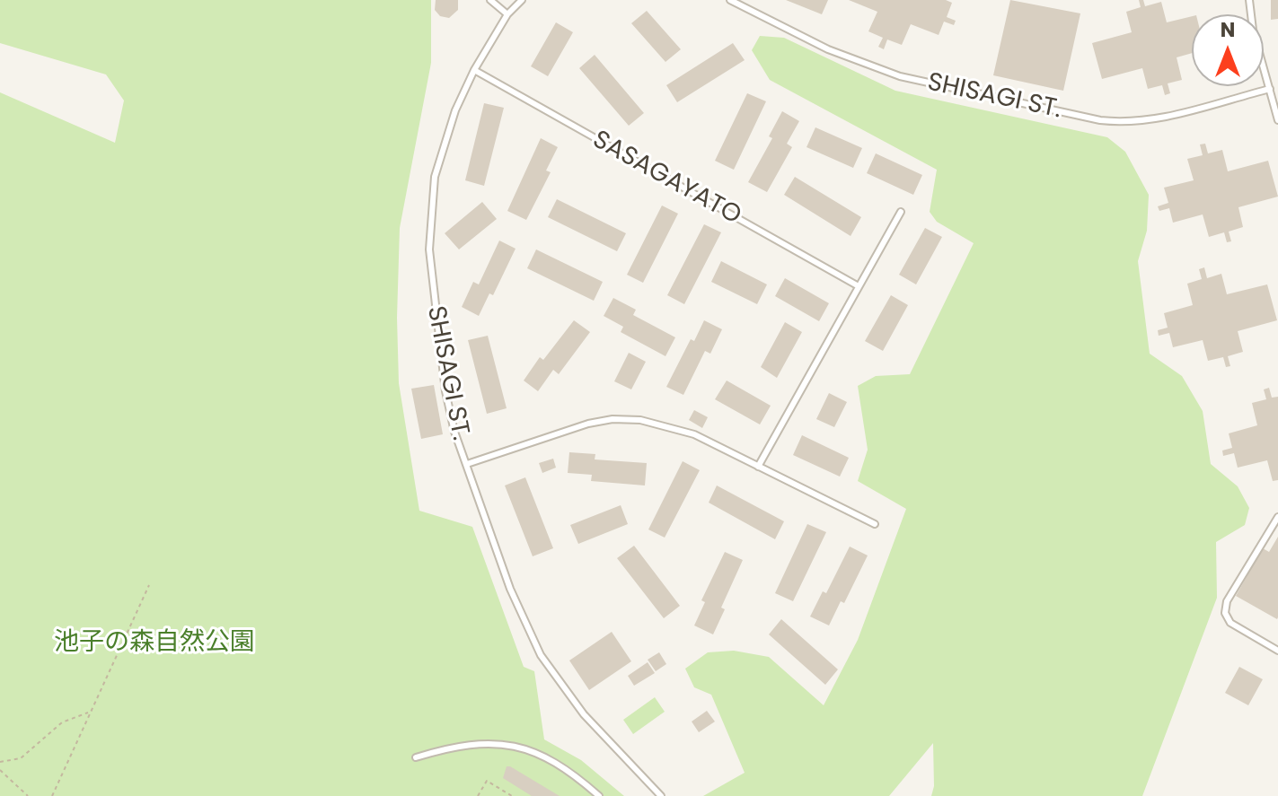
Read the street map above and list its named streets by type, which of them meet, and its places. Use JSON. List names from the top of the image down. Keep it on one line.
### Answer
{"streets":{"lane":["SHISAGI ST.","SASAGAYATO"]},"crossings":[["SHISAGI ST.","SASAGAYATO"]],"parks":["池子の森自然公園"],"north":"top"}
